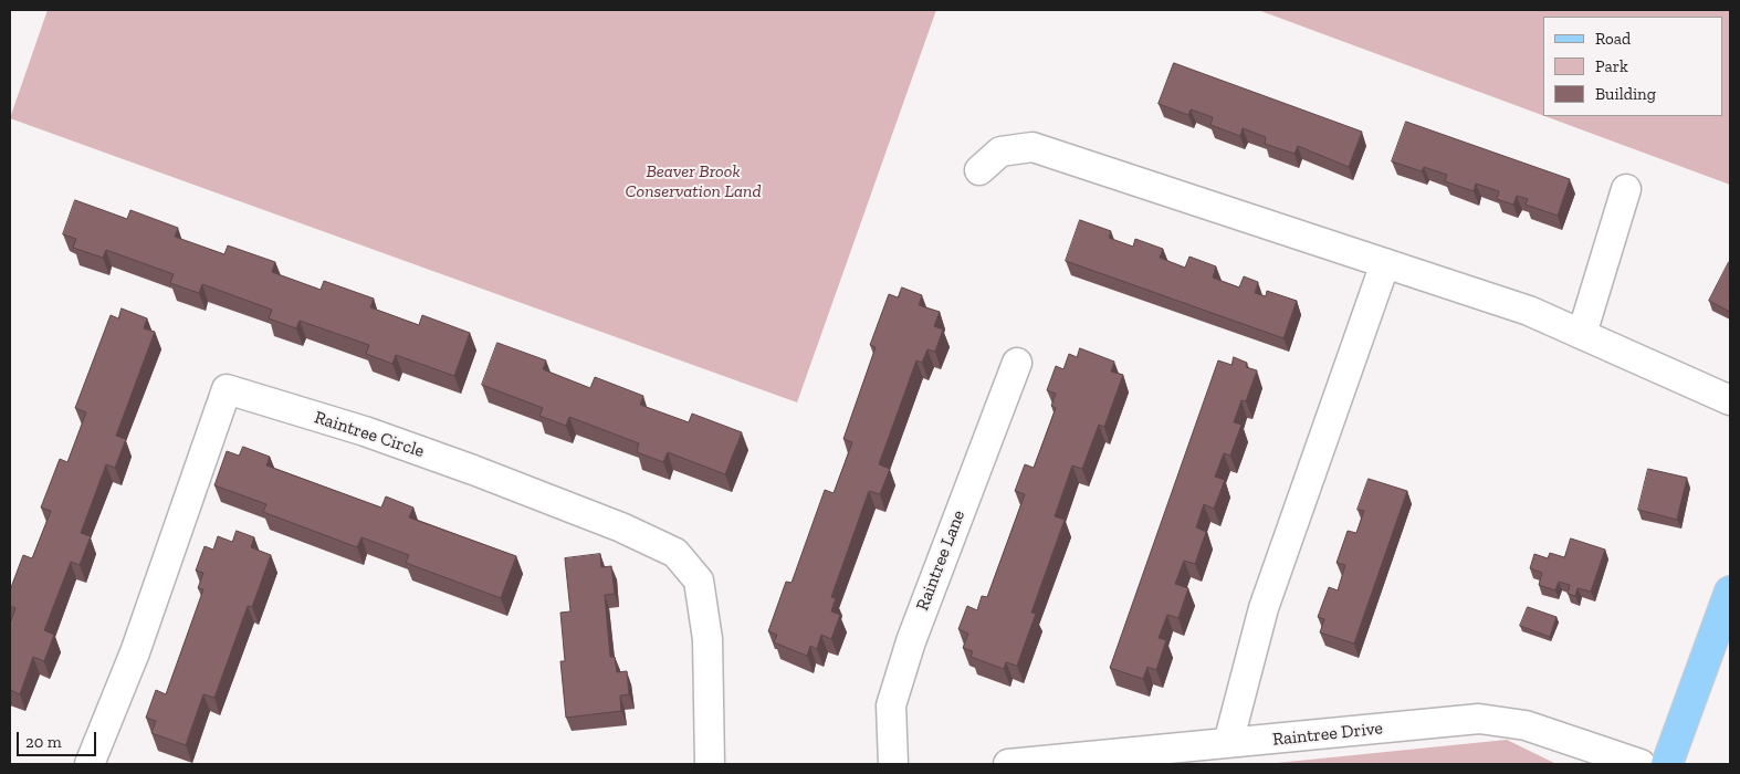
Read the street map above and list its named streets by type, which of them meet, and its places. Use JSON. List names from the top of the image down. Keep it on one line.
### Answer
{"streets":{"street":["Raintree Circle","Raintree Lane","Raintree Drive"]},"parks":["Beaver Brook Conservation Land"],"legend":["Road","Park","Building"],"scale_bar":"20 m"}
